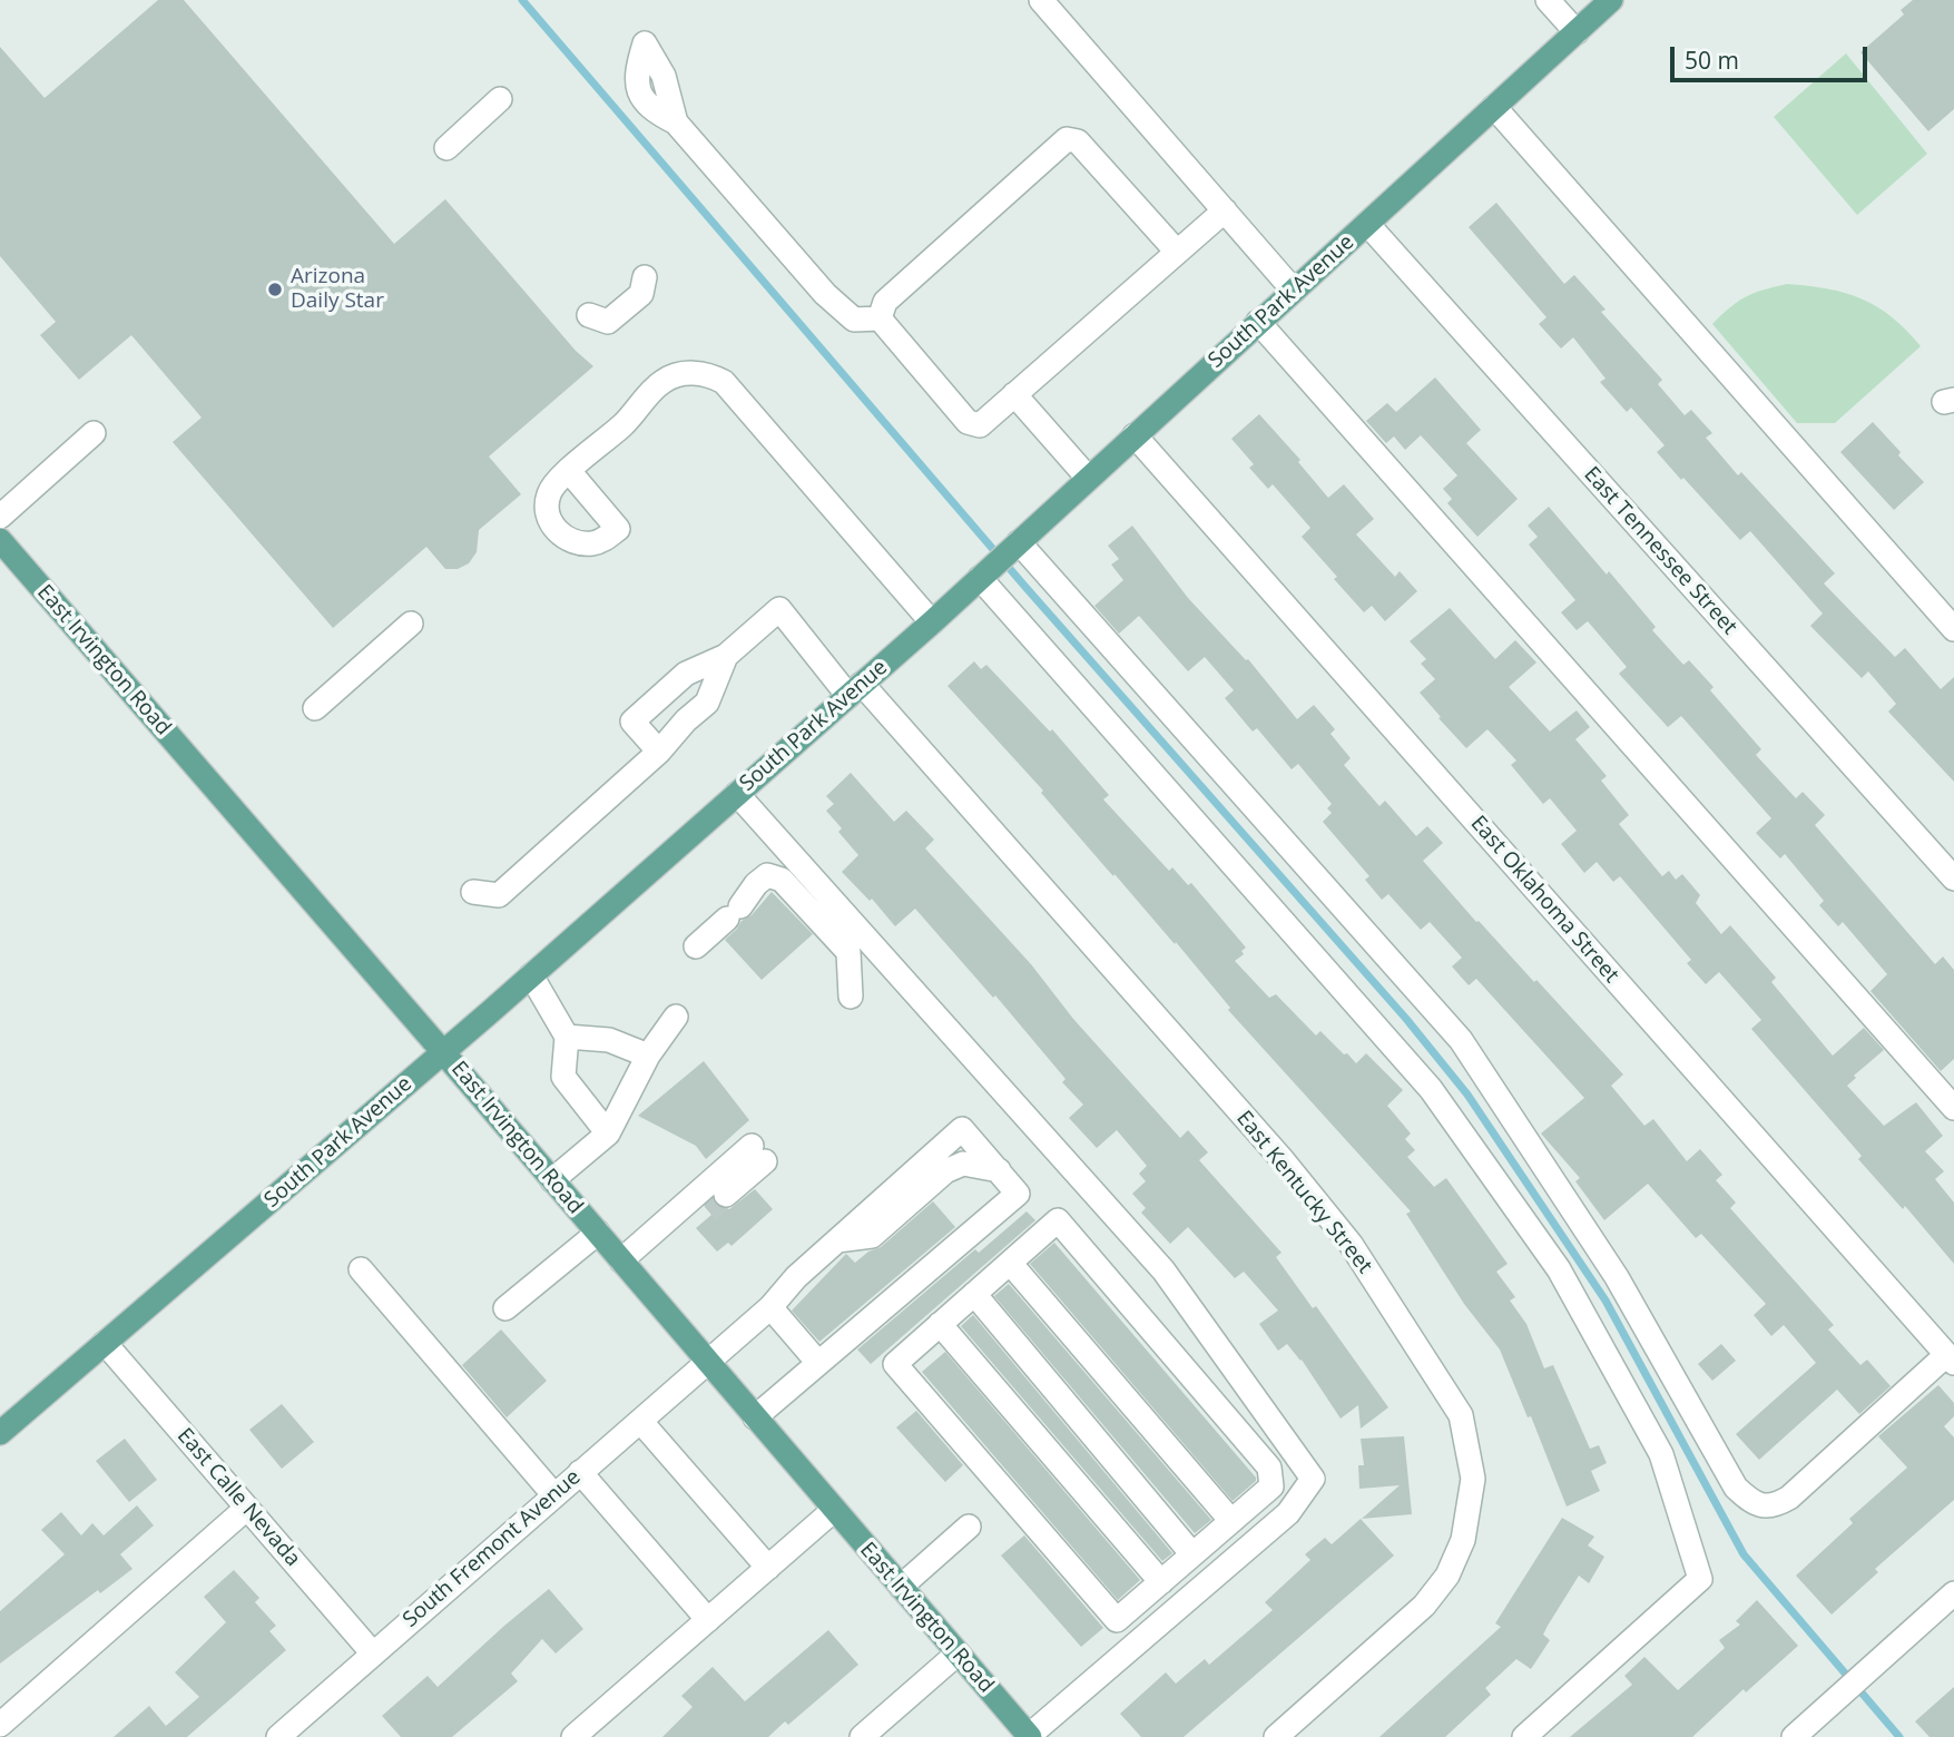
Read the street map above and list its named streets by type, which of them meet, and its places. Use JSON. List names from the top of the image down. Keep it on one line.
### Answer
{"streets":{"main road":["South Park Avenue","East Irvington Road"],"street":["East Tennessee Street","East Oklahoma Street","East Kentucky Street","East Calle Nevada","South Fremont Avenue"]},"crossings":[["South Park Avenue","East Tennessee Street"],["South Park Avenue","East Irvington Road"],["South Park Avenue","East Oklahoma Street"],["South Park Avenue","East Kentucky Street"],["South Park Avenue","East Calle Nevada"],["East Irvington Road","South Fremont Avenue"],["East Calle Nevada","South Fremont Avenue"]],"places":["Arizona Daily Star"],"scale_bar":"50 m"}
